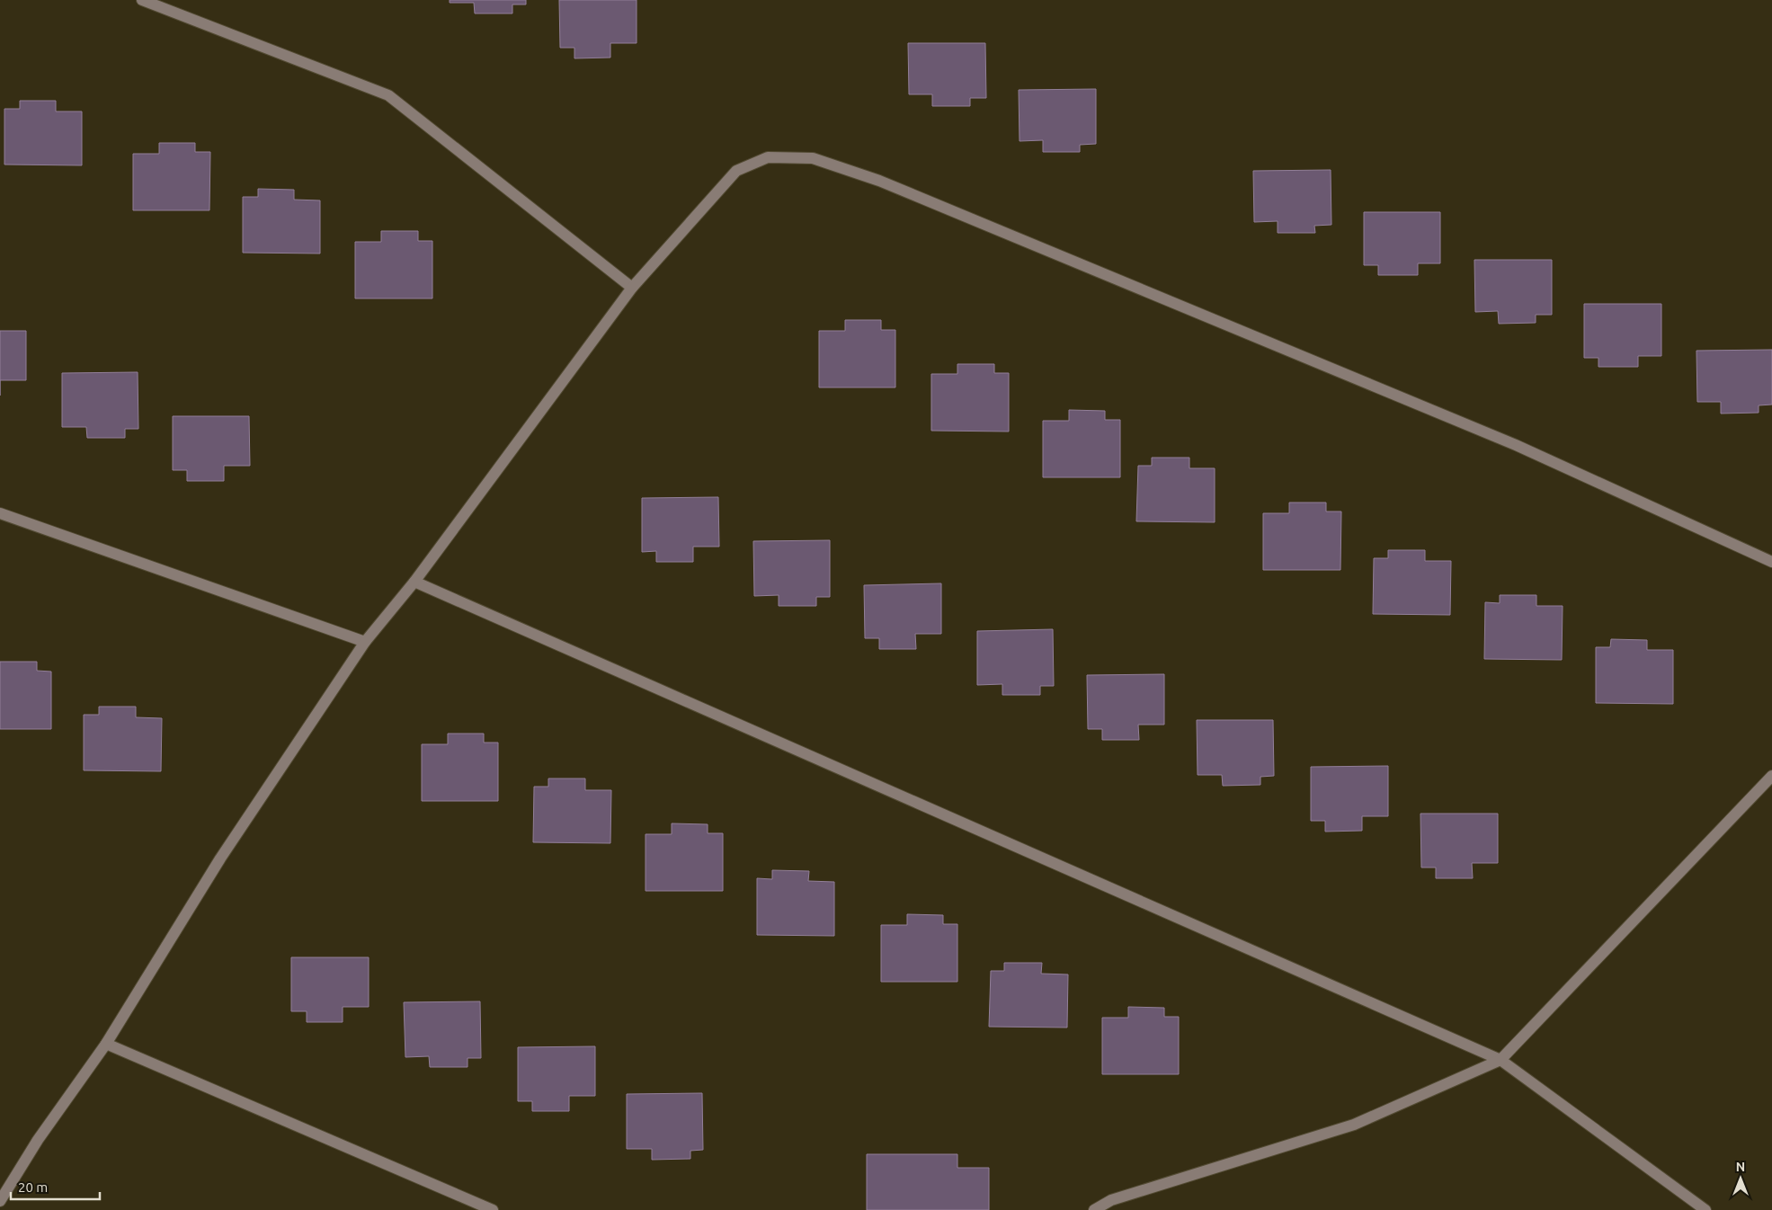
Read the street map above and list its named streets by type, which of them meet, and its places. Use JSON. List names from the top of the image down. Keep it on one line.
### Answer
{"scale_bar":"20 m","north":"top"}
